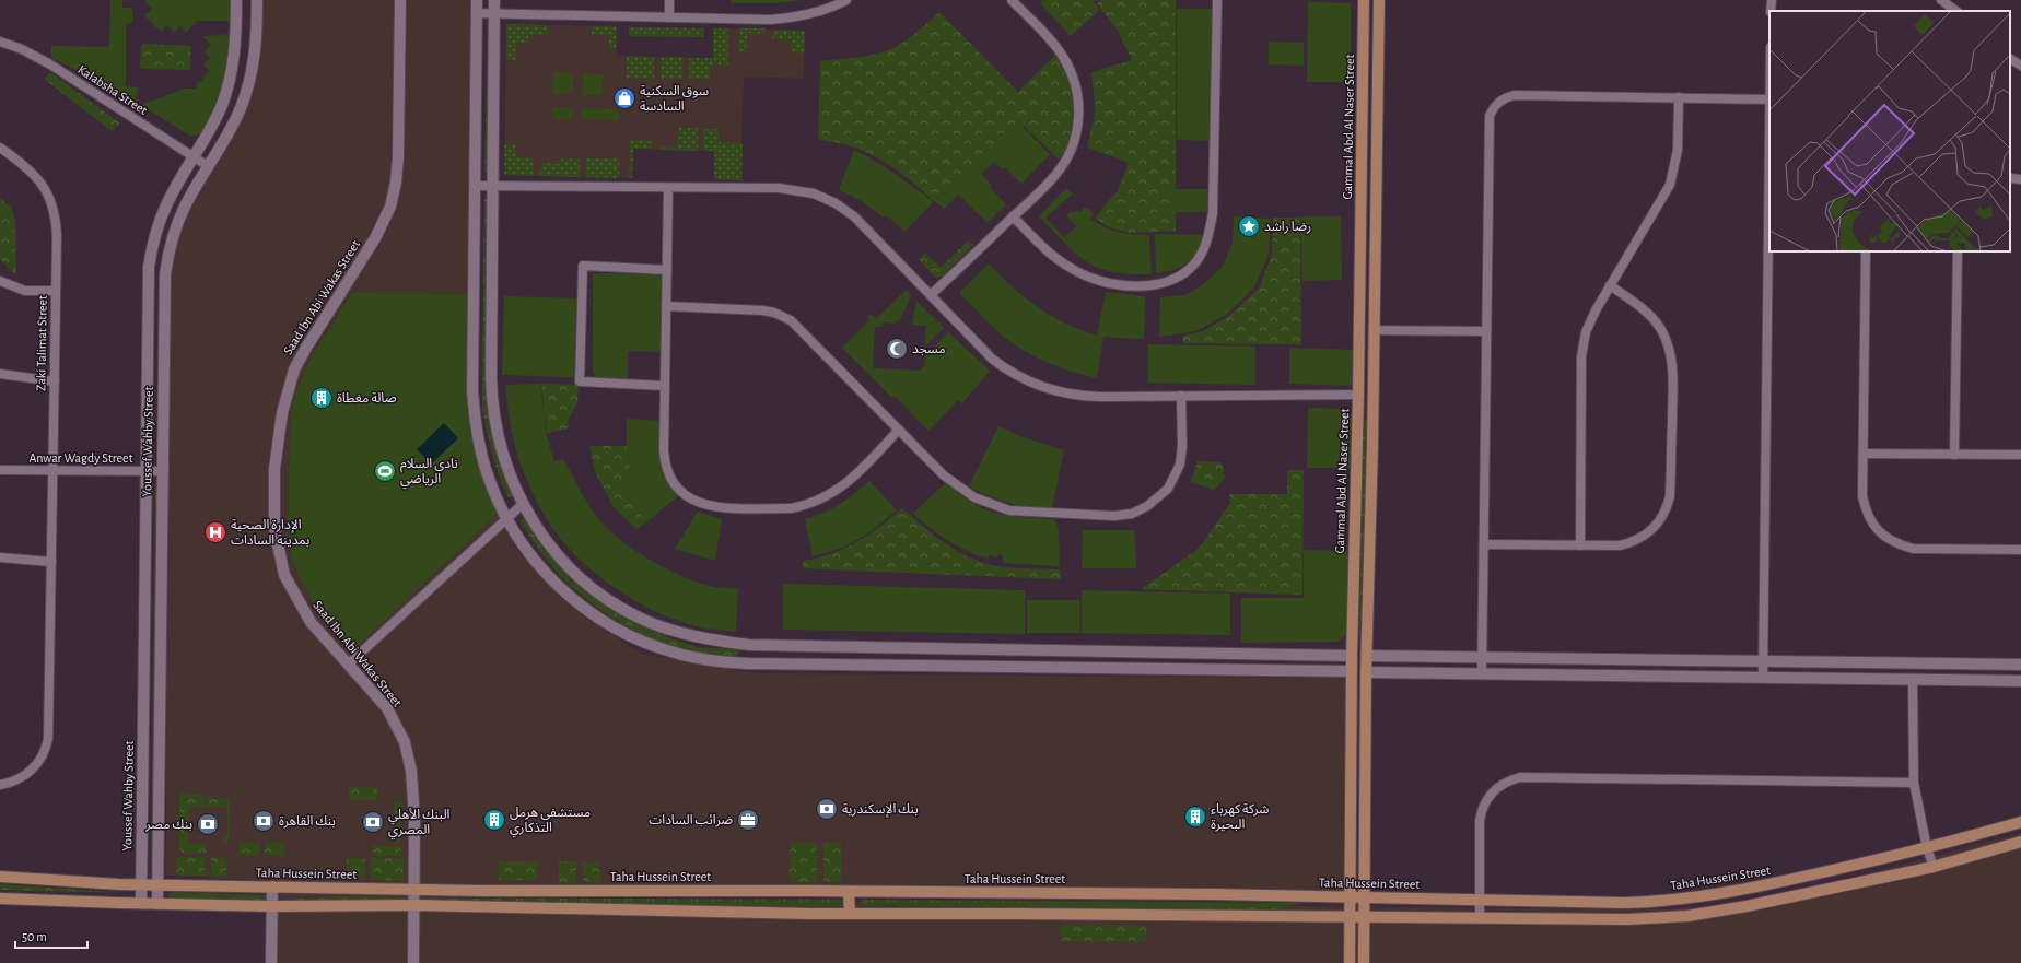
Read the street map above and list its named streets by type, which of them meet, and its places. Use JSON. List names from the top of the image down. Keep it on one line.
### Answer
{"streets":{"main road":["Gammal Abd Al Naser Street","Taha Hussein Street"],"street":["Kalabsha Street","Saad Ibn Abi Wakas Street","Zaki Talimat Street","Youssef Wahby Street","Anwar Wagdy Street"]},"crossings":[["Kalabsha Street","Youssef Wahby Street"],["Gammal Abd Al Naser Street","Taha Hussein Street"],["Saad Ibn Abi Wakas Street","Taha Hussein Street"],["Zaki Talimat Street","Anwar Wagdy Street"],["Youssef Wahby Street","Anwar Wagdy Street"],["Youssef Wahby Street","Taha Hussein Street"]],"places":{"shop":["سوق السكنية السادسة"],"place":["رضا راشد"],"mosque":["مسجد"],"building":["صالة مغطاة","شركة كهرباء البحيرة","مستشفى هرمل التذكاري"],"sports":["نادي السلام الرياضي"],"hospital":["الإدارة الصحية بمدينة السادات"],"bank":["بنك الإسكندرية","بنك القاهرة","البنك الأهلي المصري","بنك مصر"],"office":["ضرائب السادات"]},"scale_bar":"50 m"}
